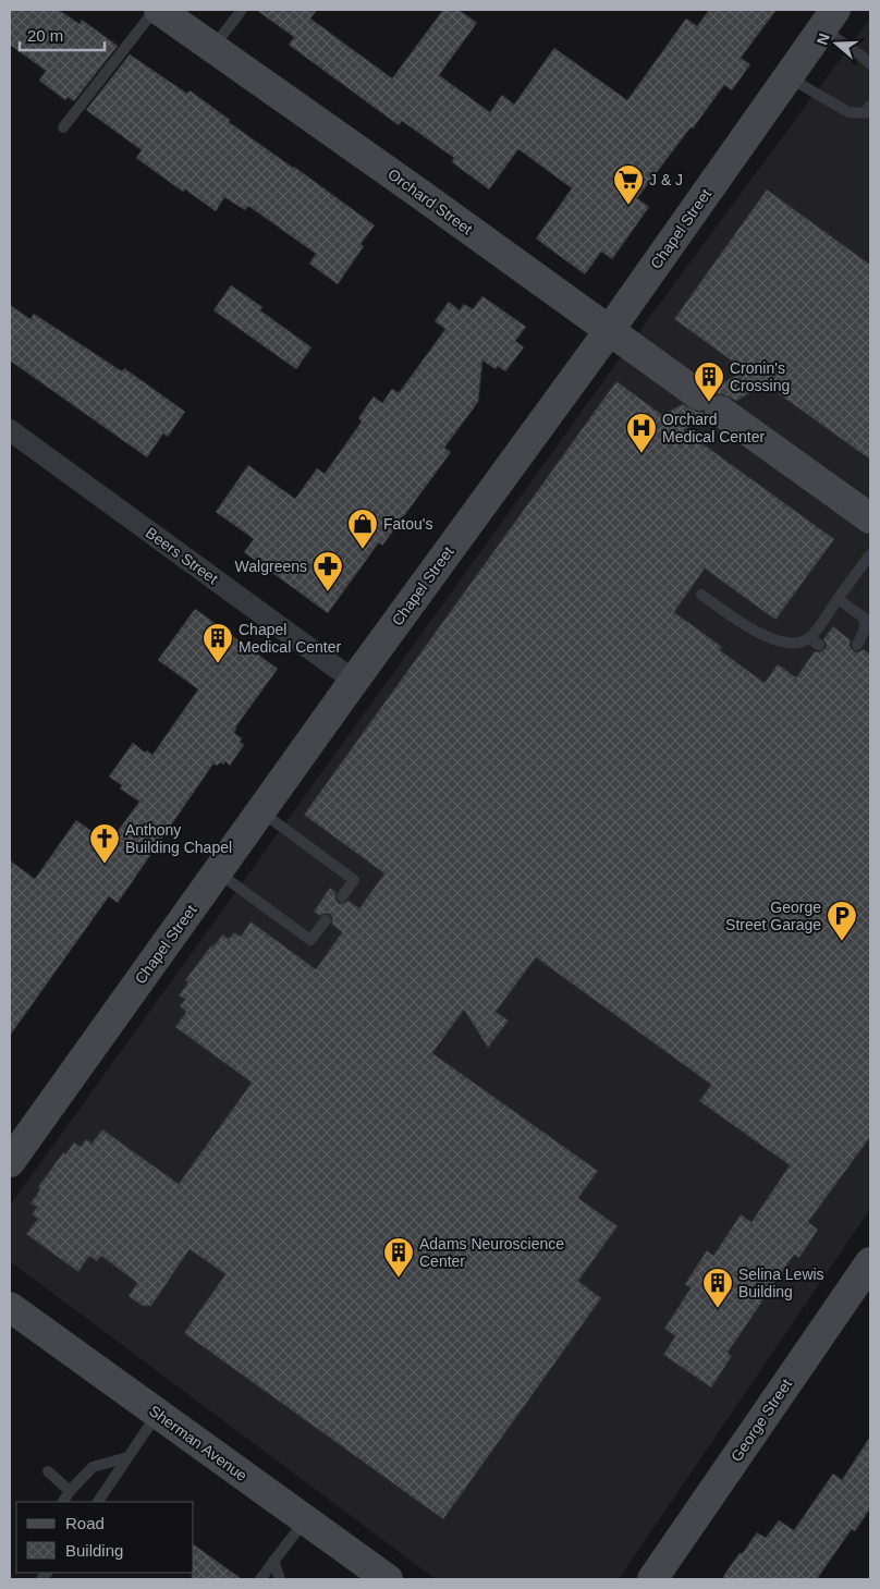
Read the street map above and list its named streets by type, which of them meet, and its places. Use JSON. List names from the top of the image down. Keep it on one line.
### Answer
{"streets":{"main road":["Orchard Street","Chapel Street","George Street","Sherman Avenue"],"street":["Beers Street"]},"crossings":[["Orchard Street","Chapel Street"],["Chapel Street","Beers Street"]],"places":{"supermarket":["J & J"],"building":["Cronin's Crossing","Chapel Medical Center","Adams Neuroscience Center","Selina Lewis Building"],"hospital":["Orchard Medical Center"],"shop":["Fatou's"],"pharmacy":["Walgreens"],"church":["Anthony Building Chapel"],"parking":["George Street Garage"]},"legend":["Road","Building"],"scale_bar":"20 m","north":"left"}
